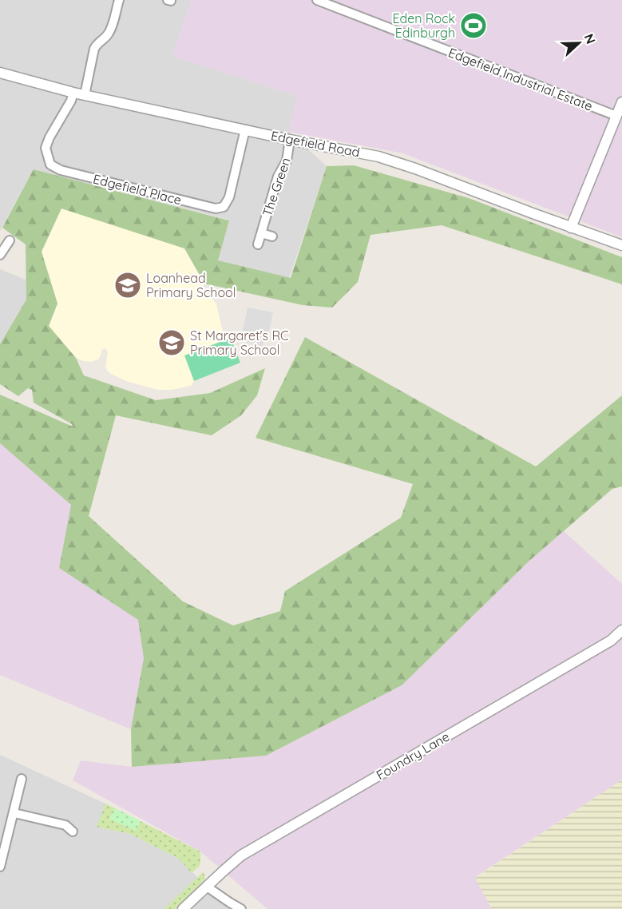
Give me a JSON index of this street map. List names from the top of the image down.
{
  "streets": {
    "street": [
      "Edgefield Industrial Estate",
      "Edgefield Road",
      "The Green",
      "Edgefield Place",
      "Foundry Lane"
    ]
  },
  "crossings": [
    ["Edgefield Road", "The Green"],
    ["Edgefield Road", "Edgefield Place"]
  ],
  "places": {
    "sports": ["Eden Rock Edinburgh"],
    "school or university": ["Loanhead Primary School", "St Margaret's RC Primary School"]
  },
  "north": "right"
}
